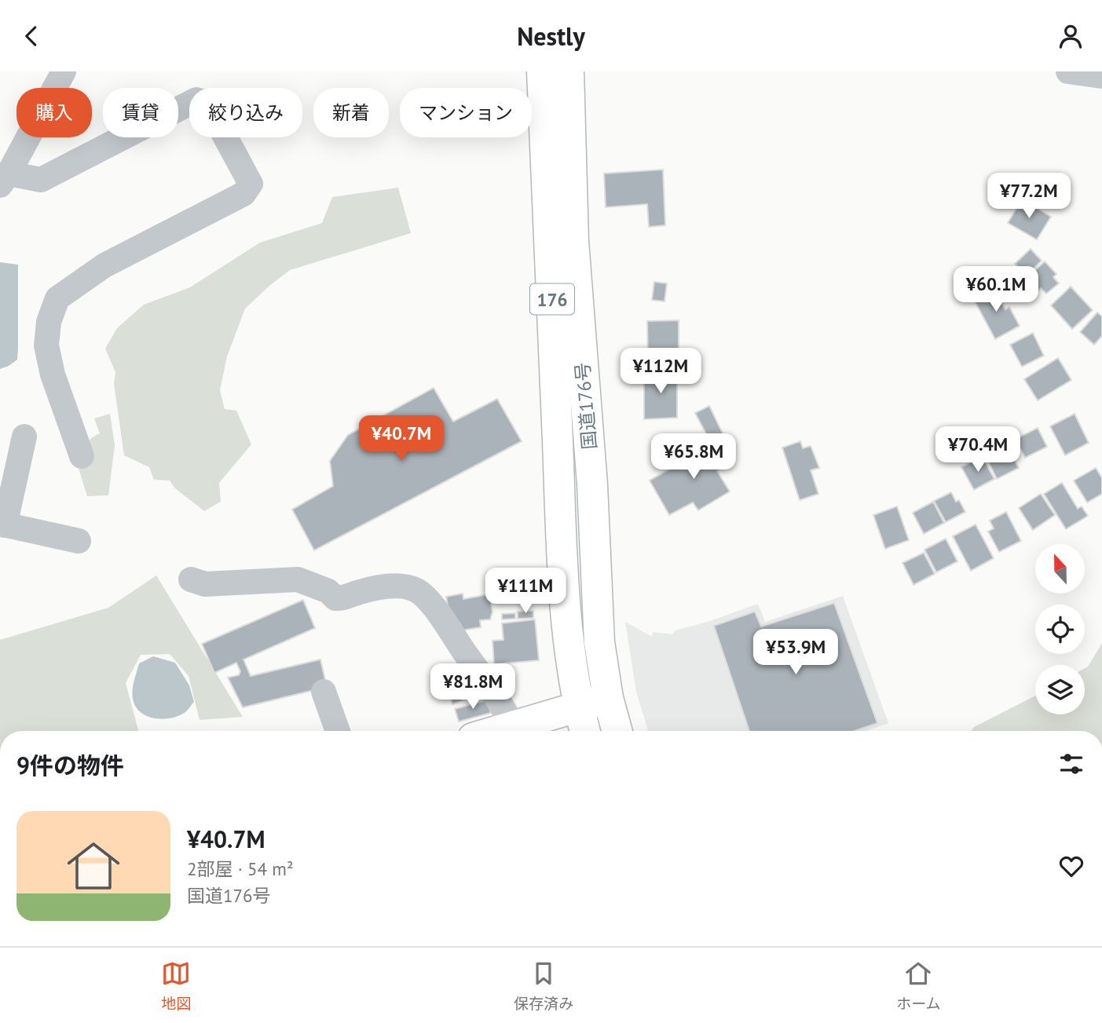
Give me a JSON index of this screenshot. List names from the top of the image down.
{
  "streets": {
    "main road": ["176", "国道176号"]
  },
  "north": "top",
  "page": {
    "header": "Nestly",
    "chip": [
      "購入",
      "賃貸",
      "絞り込み",
      "新着",
      "マンション"
    ],
    "price": [
      "¥77.2M",
      "¥60.1M",
      "¥112M",
      "¥40.7M",
      "¥70.4M",
      "¥65.8M",
      "¥111M",
      "¥53.9M",
      "¥81.8M"
    ],
    "heading": "9件の物件",
    "list": [
      {
        "name": "¥40.7M",
        "note": "2部屋 · 54 m² · 国道176号"
      }
    ],
    "tabs": ["地図", "保存済み", "ホーム"]
  }
}
